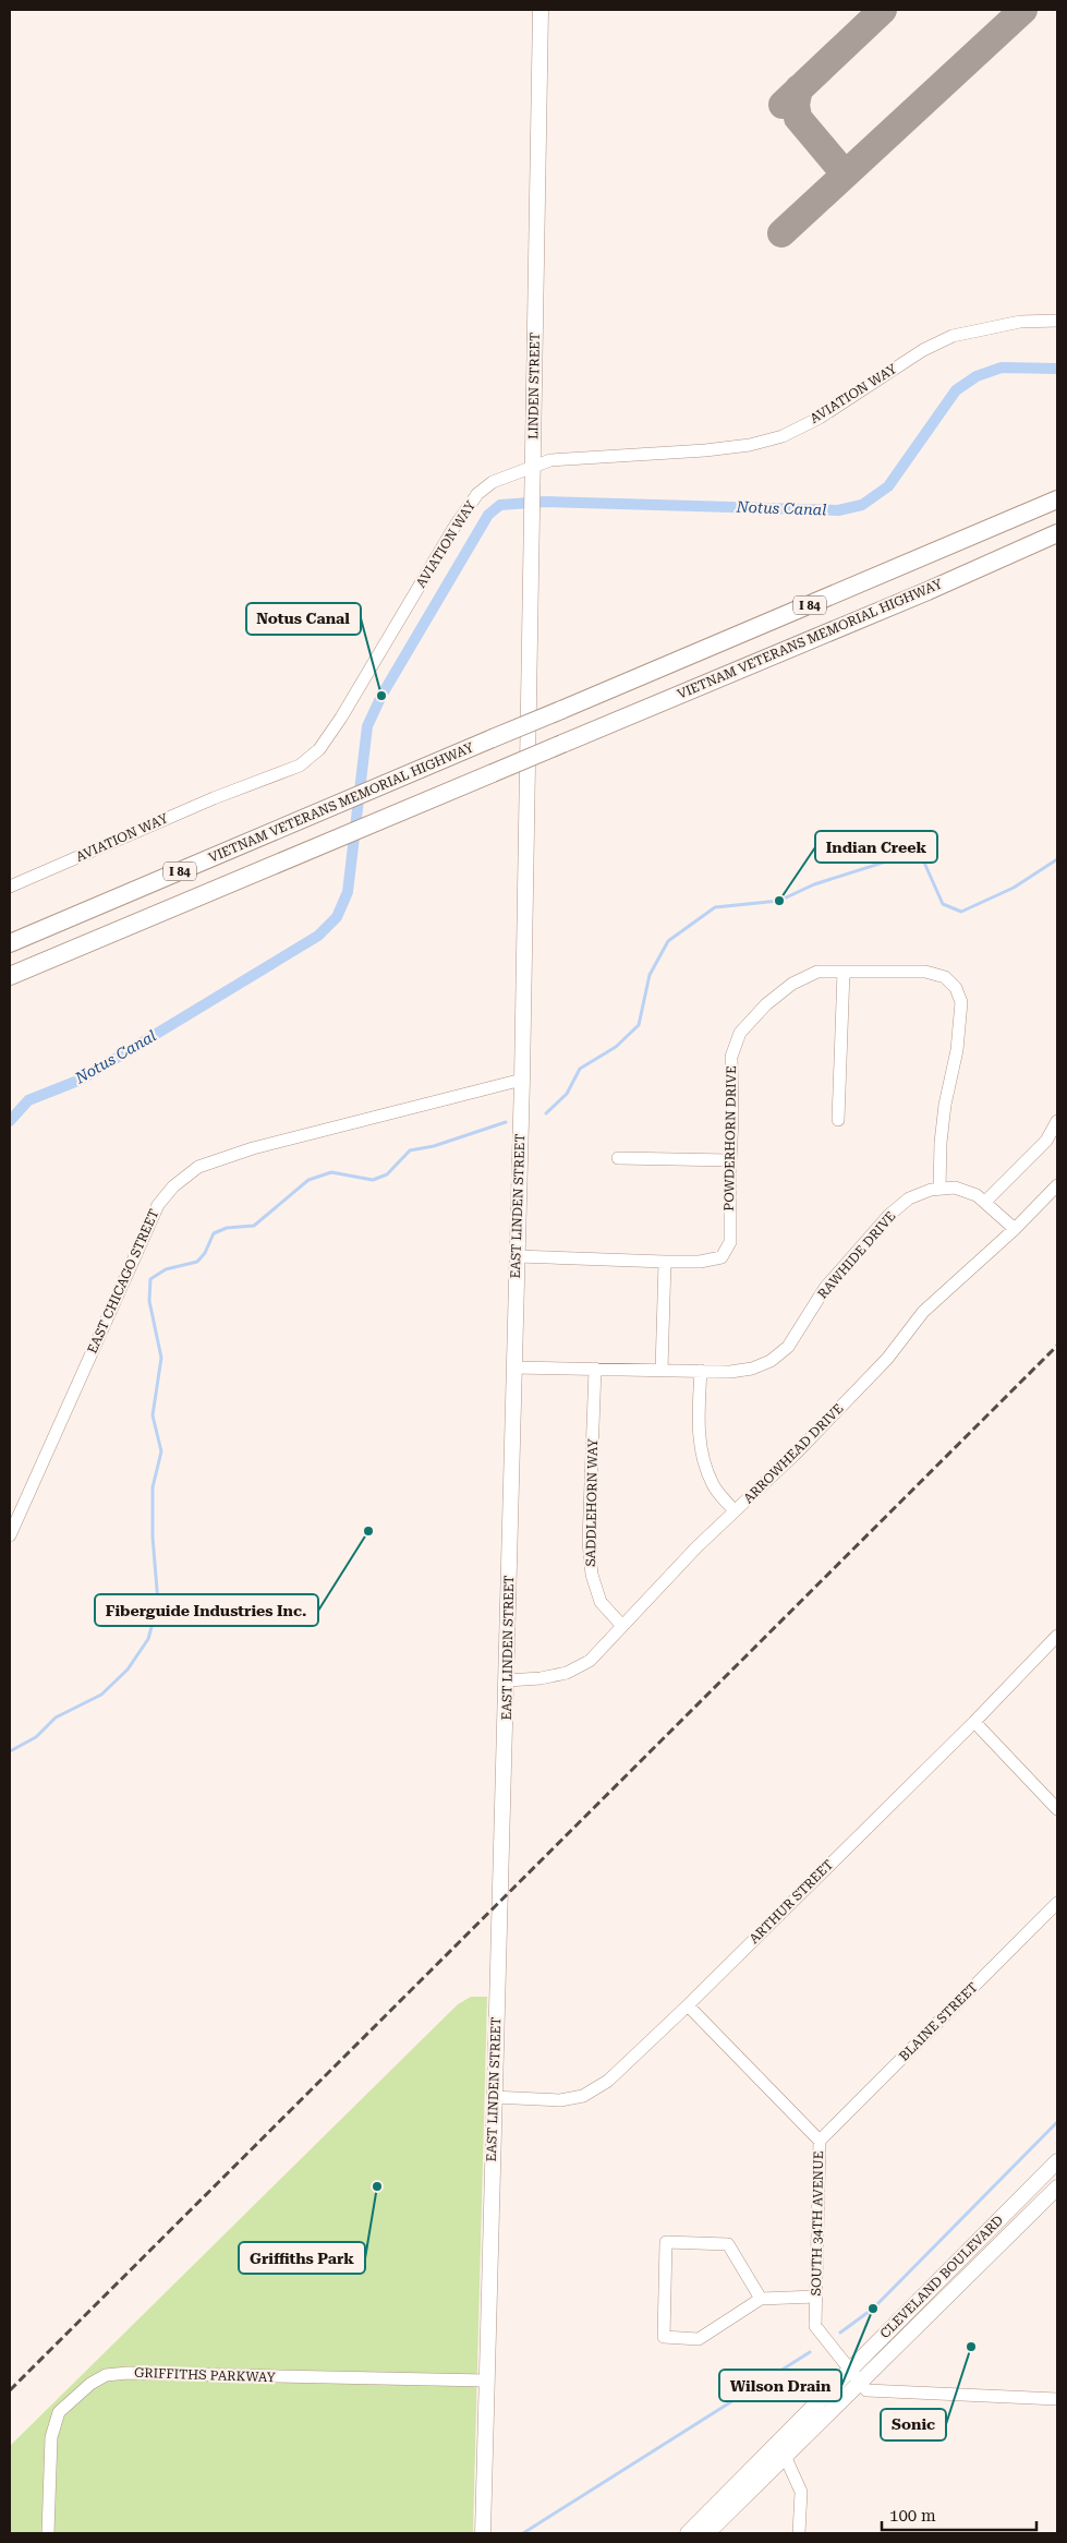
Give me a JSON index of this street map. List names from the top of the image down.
{
  "streets": {
    "highway": ["I 84", "VIETNAM VETERANS MEMORIAL HIGHWAY"],
    "main road": ["LINDEN STREET", "EAST LINDEN STREET", "CLEVELAND BOULEVARD"],
    "street": [
      "AVIATION WAY",
      "POWDERHORN DRIVE",
      "RAWHIDE DRIVE",
      "EAST CHICAGO STREET",
      "ARROWHEAD DRIVE",
      "SADDLEHORN WAY",
      "ARTHUR STREET",
      "BLAINE STREET",
      "SOUTH 34TH AVENUE",
      "GRIFFITHS PARKWAY"
    ]
  },
  "crossings": [
    ["LINDEN STREET", "AVIATION WAY"],
    ["LINDEN STREET", "EAST LINDEN STREET"],
    ["POWDERHORN DRIVE", "EAST LINDEN STREET"],
    ["POWDERHORN DRIVE", "RAWHIDE DRIVE"],
    ["EAST LINDEN STREET", "RAWHIDE DRIVE"],
    ["EAST LINDEN STREET", "EAST CHICAGO STREET"],
    ["EAST LINDEN STREET", "ARROWHEAD DRIVE"],
    ["EAST LINDEN STREET", "ARTHUR STREET"],
    ["EAST LINDEN STREET", "GRIFFITHS PARKWAY"],
    ["RAWHIDE DRIVE", "ARROWHEAD DRIVE"],
    ["RAWHIDE DRIVE", "SADDLEHORN WAY"],
    ["ARROWHEAD DRIVE", "SADDLEHORN WAY"],
    ["ARTHUR STREET", "SOUTH 34TH AVENUE"],
    ["BLAINE STREET", "SOUTH 34TH AVENUE"],
    ["SOUTH 34TH AVENUE", "CLEVELAND BOULEVARD"]
  ],
  "water": ["Notus Canal"],
  "places": [
    "Notus Canal",
    "Indian Creek",
    "Fiberguide Industries Inc.",
    "Griffiths Park",
    "Wilson Drain",
    "Sonic"
  ],
  "scale_bar": "100 m"
}
